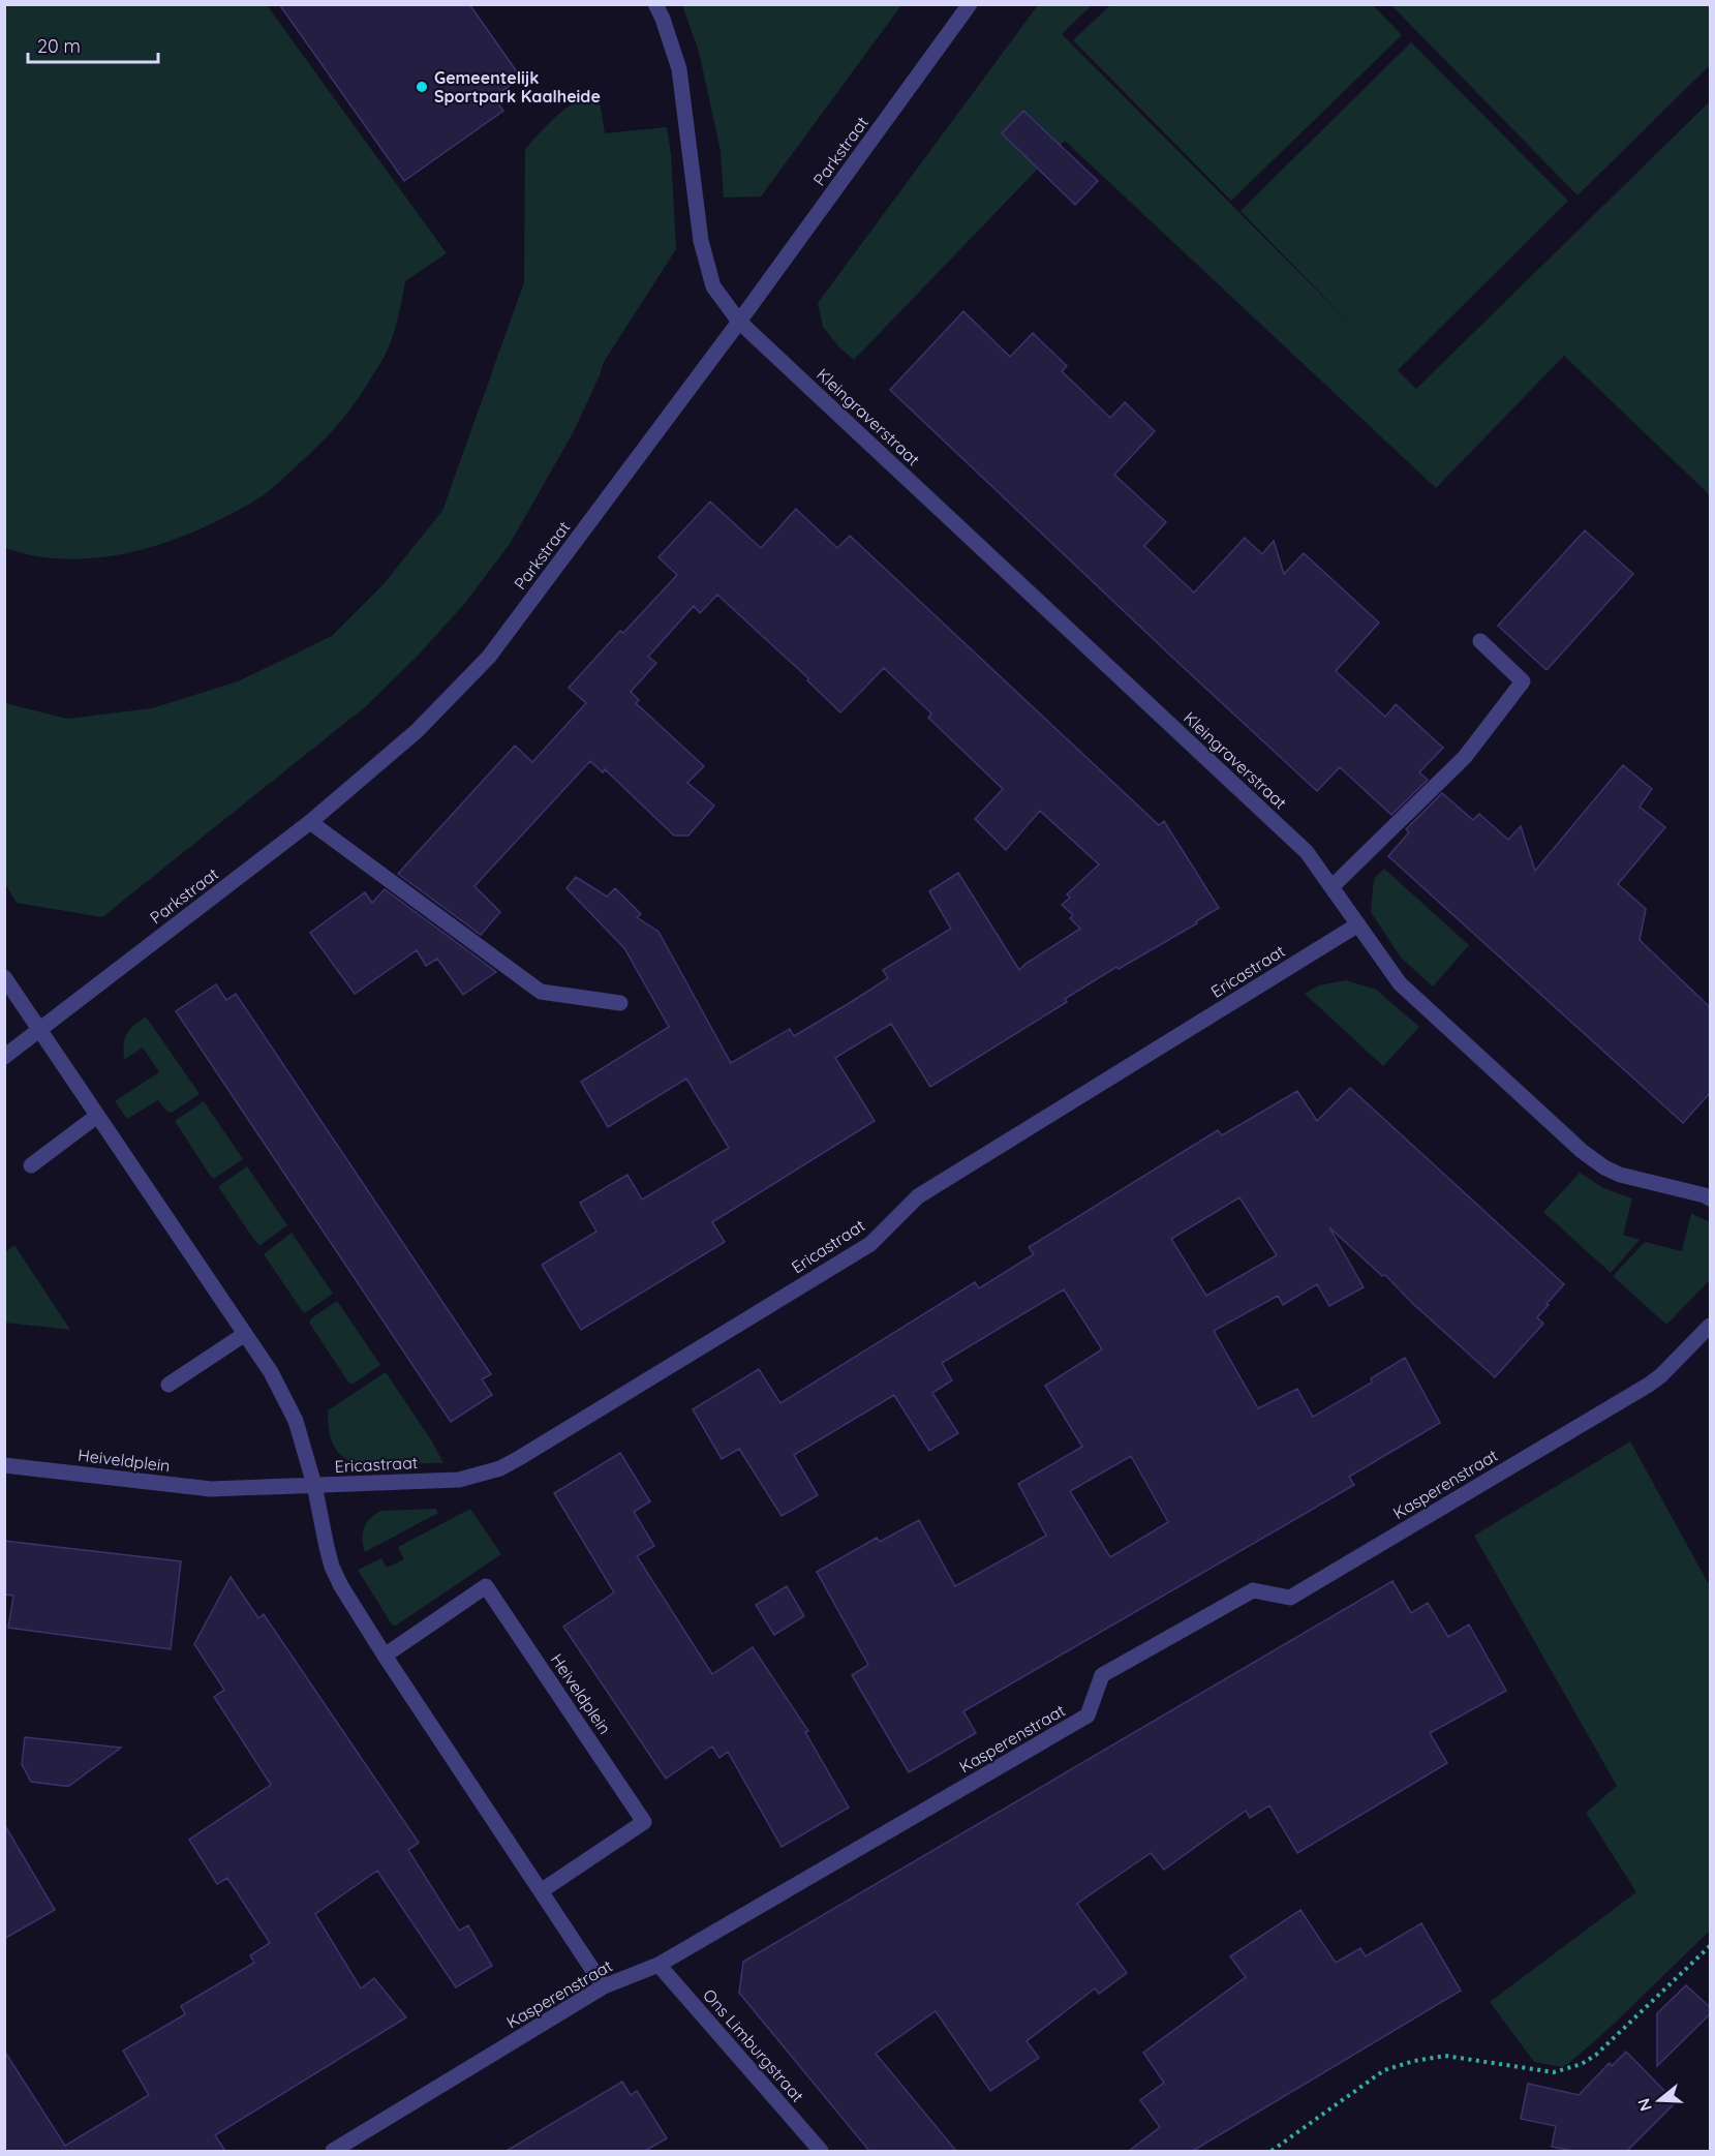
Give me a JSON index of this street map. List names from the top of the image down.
{
  "streets": {
    "street": [
      "Parkstraat",
      "Kleingraverstraat",
      "Ericastraat",
      "Heiveldplein",
      "Kasperenstraat",
      "Ons Limburgstraat"
    ]
  },
  "crossings": [
    ["Parkstraat", "Kleingraverstraat"],
    ["Kleingraverstraat", "Ericastraat"],
    ["Ericastraat", "Heiveldplein"],
    ["Kasperenstraat", "Ons Limburgstraat"]
  ],
  "places": ["Gemeentelijk Sportpark Kaalheide"],
  "scale_bar": "20 m",
  "north": "left"
}
